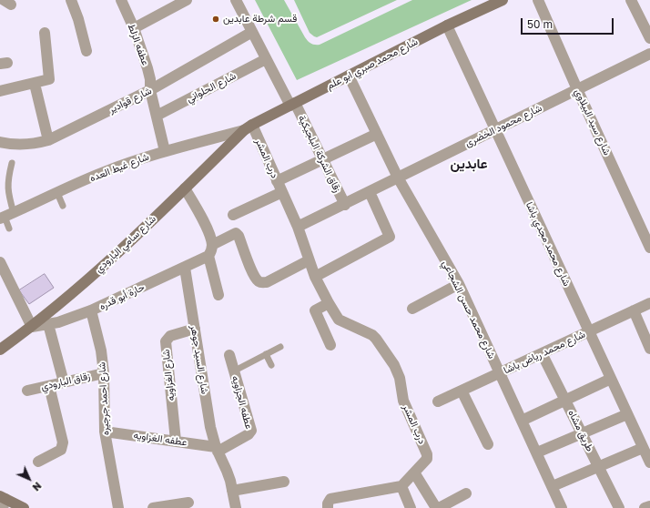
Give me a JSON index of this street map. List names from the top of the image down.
{
  "streets": {
    "main road": ["شارع محمد صبري ابو علم", "شارع سامي البارودي"],
    "street": [
      "عطفه الزلط",
      "شارع الحلواني",
      "شارع قوادير",
      "شارع سيد البيلاوي",
      "شارع محمود الخضرى",
      "زقاق الشركة البلجيكية",
      "درب المشر",
      "شارع غيط العده",
      "شارع محمد مجدي باشا",
      "حارة أبو قدره",
      "شارع محمد حسن الشجاعي",
      "شارع محمد رياض باشا",
      "شارع السيد جوهر",
      "شارع الغزاويه",
      "زقاق البارودي",
      "شارع احمد جرجيره",
      "عطفه الجزاويه",
      "طريق مشاه",
      "عطفه الغزاويه"
    ]
  },
  "crossings": [
    ["عطفه الزلط", "شارع الحلواني"],
    ["عطفه الزلط", "شارع قوادير"],
    ["عطفه الزلط", "شارع غيط العده"],
    ["شارع محمد صبري ابو علم", "زقاق الشركة البلجيكية"],
    ["شارع محمد صبري ابو علم", "درب المشر"],
    ["شارع محمد صبري ابو علم", "شارع غيط العده"],
    ["شارع محمد صبري ابو علم", "شارع سامي البارودي"],
    ["شارع محمد صبري ابو علم", "شارع محمد مجدي باشا"],
    ["شارع محمد صبري ابو علم", "شارع محمد حسن الشجاعي"],
    ["شارع الحلواني", "زقاق الشركة البلجيكية"],
    ["شارع قوادير", "زقاق الشركة البلجيكية"],
    ["شارع سيد البيلاوي", "شارع محمود الخضرى"],
    ["شارع محمود الخضرى", "زقاق الشركة البلجيكية"],
    ["شارع محمود الخضرى", "درب المشر"],
    ["شارع محمود الخضرى", "شارع محمد مجدي باشا"],
    ["شارع محمود الخضرى", "شارع محمد حسن الشجاعي"],
    ["درب المشر", "شارع غيط العده"],
    ["درب المشر", "شارع سامي البارودي"],
    ["شارع غيط العده", "شارع سامي البارودي"],
    ["شارع سامي البارودي", "حارة أبو قدره"],
    ["شارع محمد مجدي باشا", "شارع محمد رياض باشا"],
    ["حارة أبو قدره", "شارع السيد جوهر"],
    ["حارة أبو قدره", "شارع احمد جرجيره"],
    ["شارع محمد حسن الشجاعي", "شارع محمد رياض باشا"],
    ["شارع محمد رياض باشا", "طريق مشاه"],
    ["شارع السيد جوهر", "شارع الغزاويه"],
    ["شارع السيد جوهر", "عطفه الجزاويه"],
    ["شارع السيد جوهر", "عطفه الغزاويه"],
    ["شارع الغزاويه", "عطفه الغزاويه"],
    ["زقاق البارودي", "شارع احمد جرجيره"],
    ["شارع احمد جرجيره", "عطفه الغزاويه"],
    ["عطفه الجزاويه", "عطفه الغزاويه"]
  ],
  "districts": ["عابدين"],
  "places": ["قسم شرطة عابدين"],
  "scale_bar": "50 m",
  "north": "bottom right"
}
